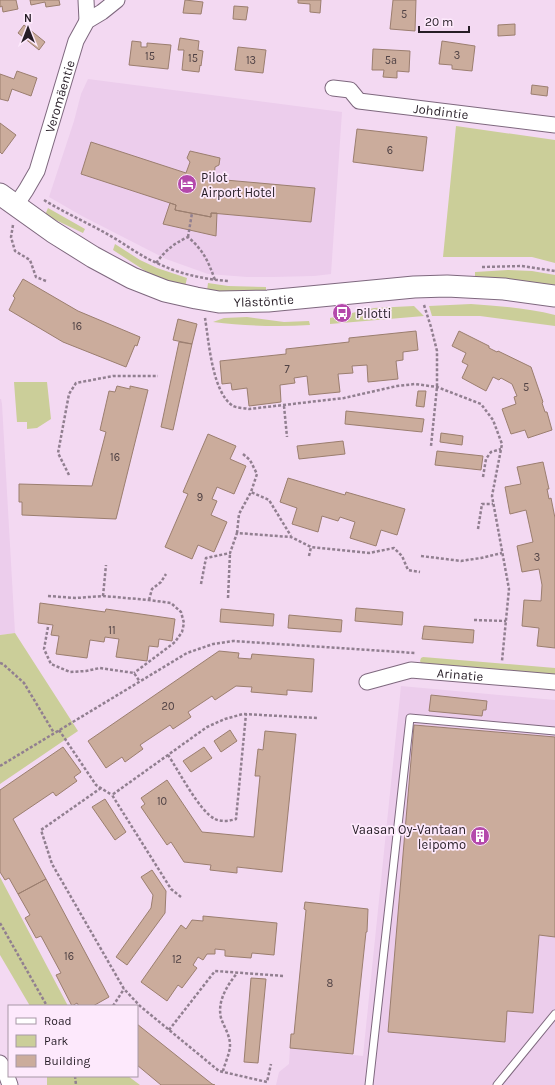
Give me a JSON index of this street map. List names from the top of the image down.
{
  "streets": {
    "street": [
      "Veromäentie",
      "Johdintie",
      "Ylästöntie",
      "Arinatie"
    ]
  },
  "crossings": [
    ["Veromäentie", "Ylästöntie"]
  ],
  "places": {
    "hotel": ["Pilot Airport Hotel"],
    "bus stop": ["Pilotti"],
    "building": ["Vaasan Oy-Vantaan leipomo"]
  },
  "house_numbers": [
    "5",
    "3",
    "15",
    "15",
    "13",
    "5a",
    "6",
    "16",
    "7",
    "5",
    "16",
    "9",
    "3",
    "11",
    "20",
    "10",
    "16",
    "12",
    "8"
  ],
  "legend": ["Road", "Park", "Building"],
  "scale_bar": "20 m",
  "north": "top"
}
